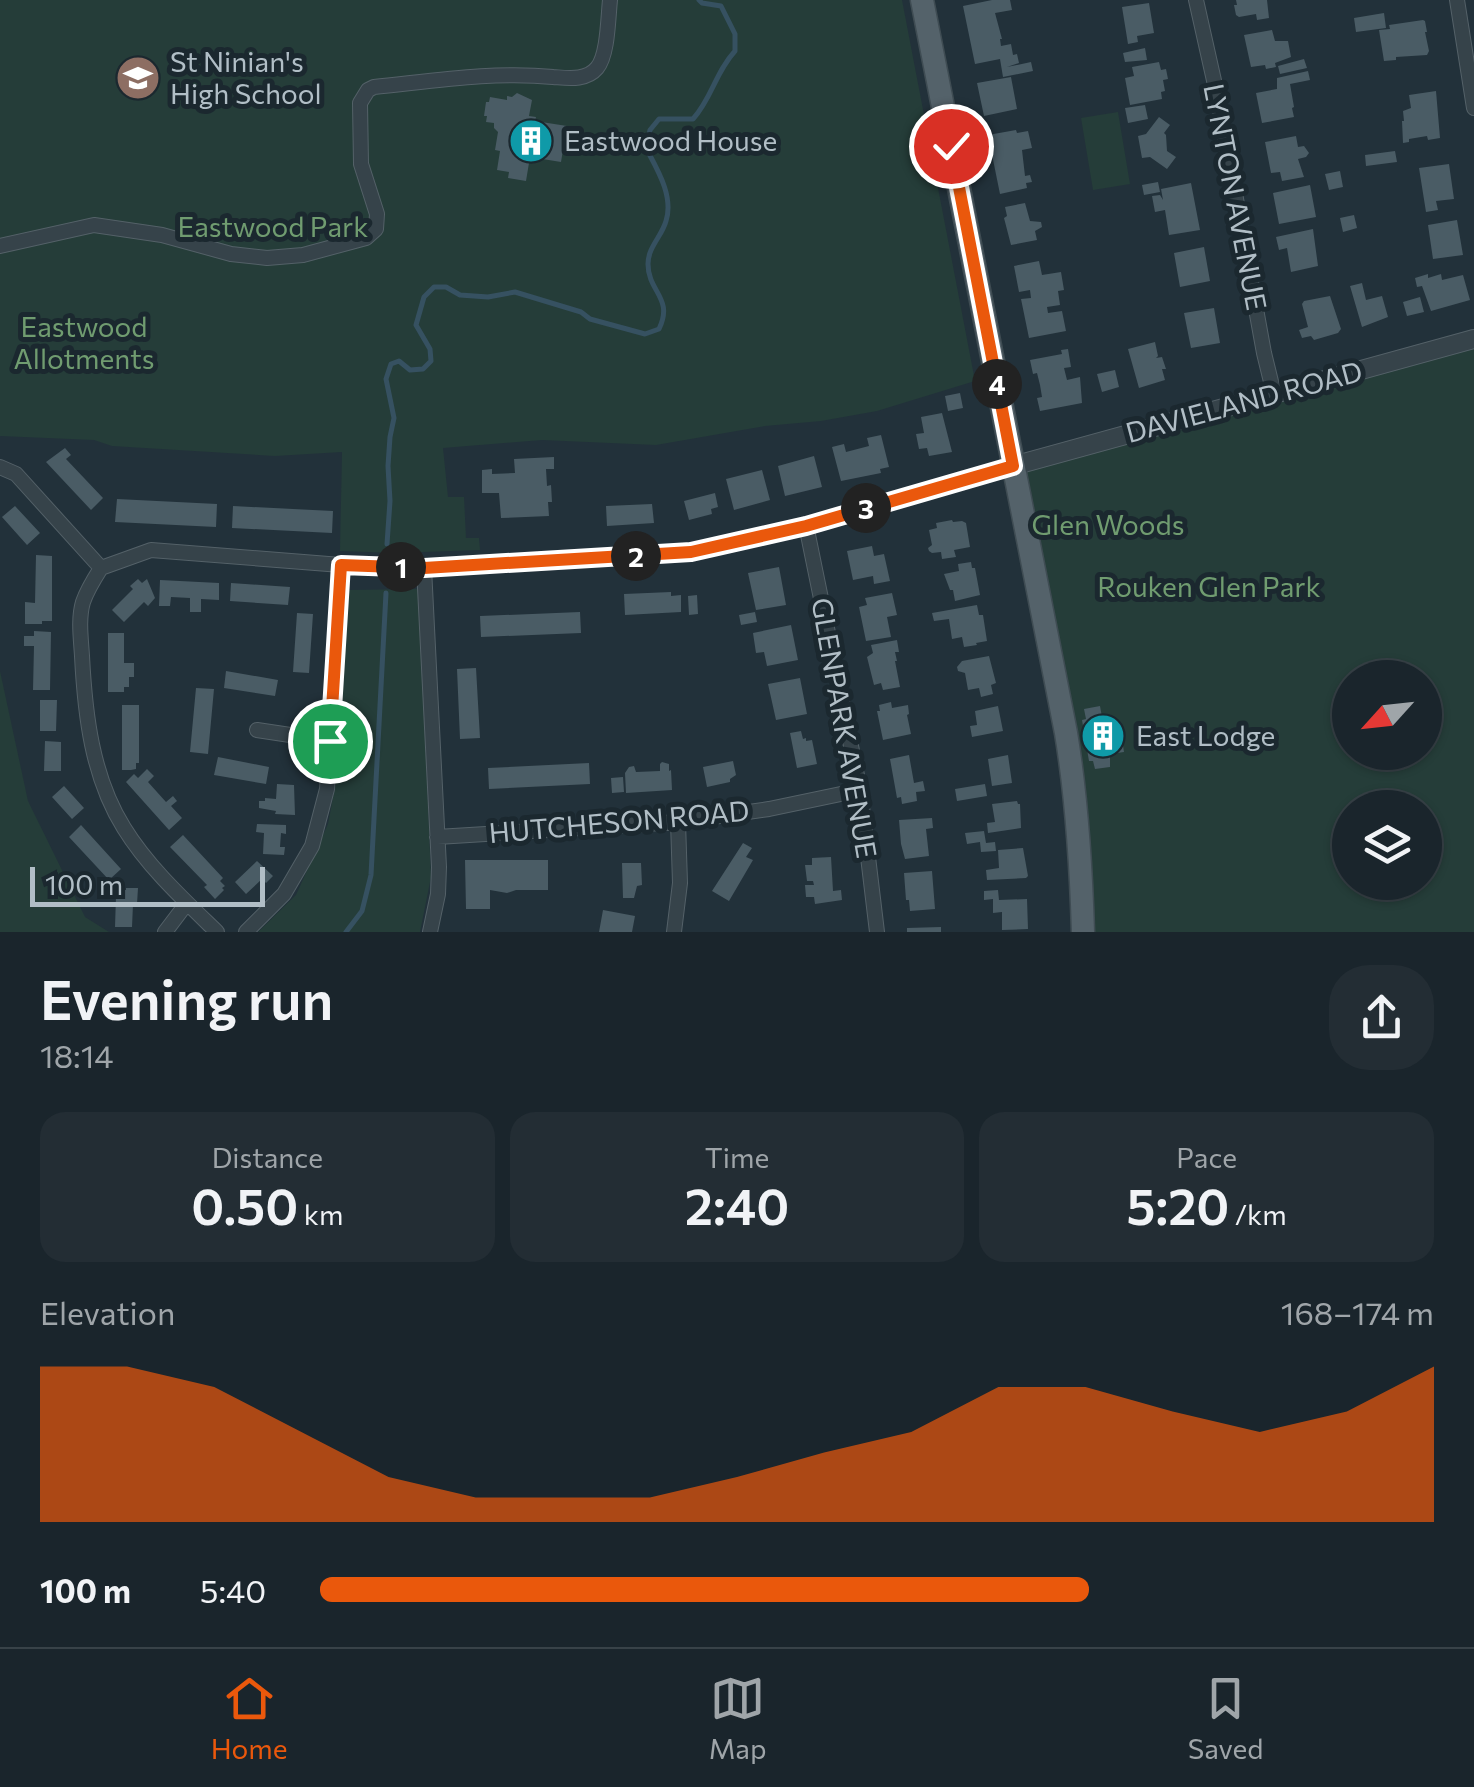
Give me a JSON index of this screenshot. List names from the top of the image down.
{
  "streets": {
    "street": [
      "LYNTON AVENUE",
      "DAVIELAND ROAD",
      "GLENPARK AVENUE",
      "HUTCHESON ROAD"
    ]
  },
  "crossings": [
    ["LYNTON AVENUE", "DAVIELAND ROAD"],
    ["GLENPARK AVENUE", "HUTCHESON ROAD"]
  ],
  "parks": [
    "Eastwood Park",
    "Eastwood Allotments",
    "Glen Woods",
    "Rouken Glen Park"
  ],
  "places": {
    "school or university": ["St Ninian's High School"],
    "building": ["Eastwood House", "East Lodge"]
  },
  "scale_bar": "100 m",
  "north": "bottom left",
  "page": {
    "pins": [
      "4",
      "3",
      "2",
      "1"
    ],
    "scale": "100 m",
    "heading": ["Evening run", "18:14"],
    "stats": [
      ["Distance", "0.50 km"],
      ["Time", "2:40"],
      ["Pace", "5:20 /km"]
    ],
    "chart": ["Elevation", "168–174 m"],
    "list": [
      {
        "name": "100 m",
        "note": "5:40"
      }
    ],
    "tabs": ["Home", "Map", "Saved"]
  }
}
